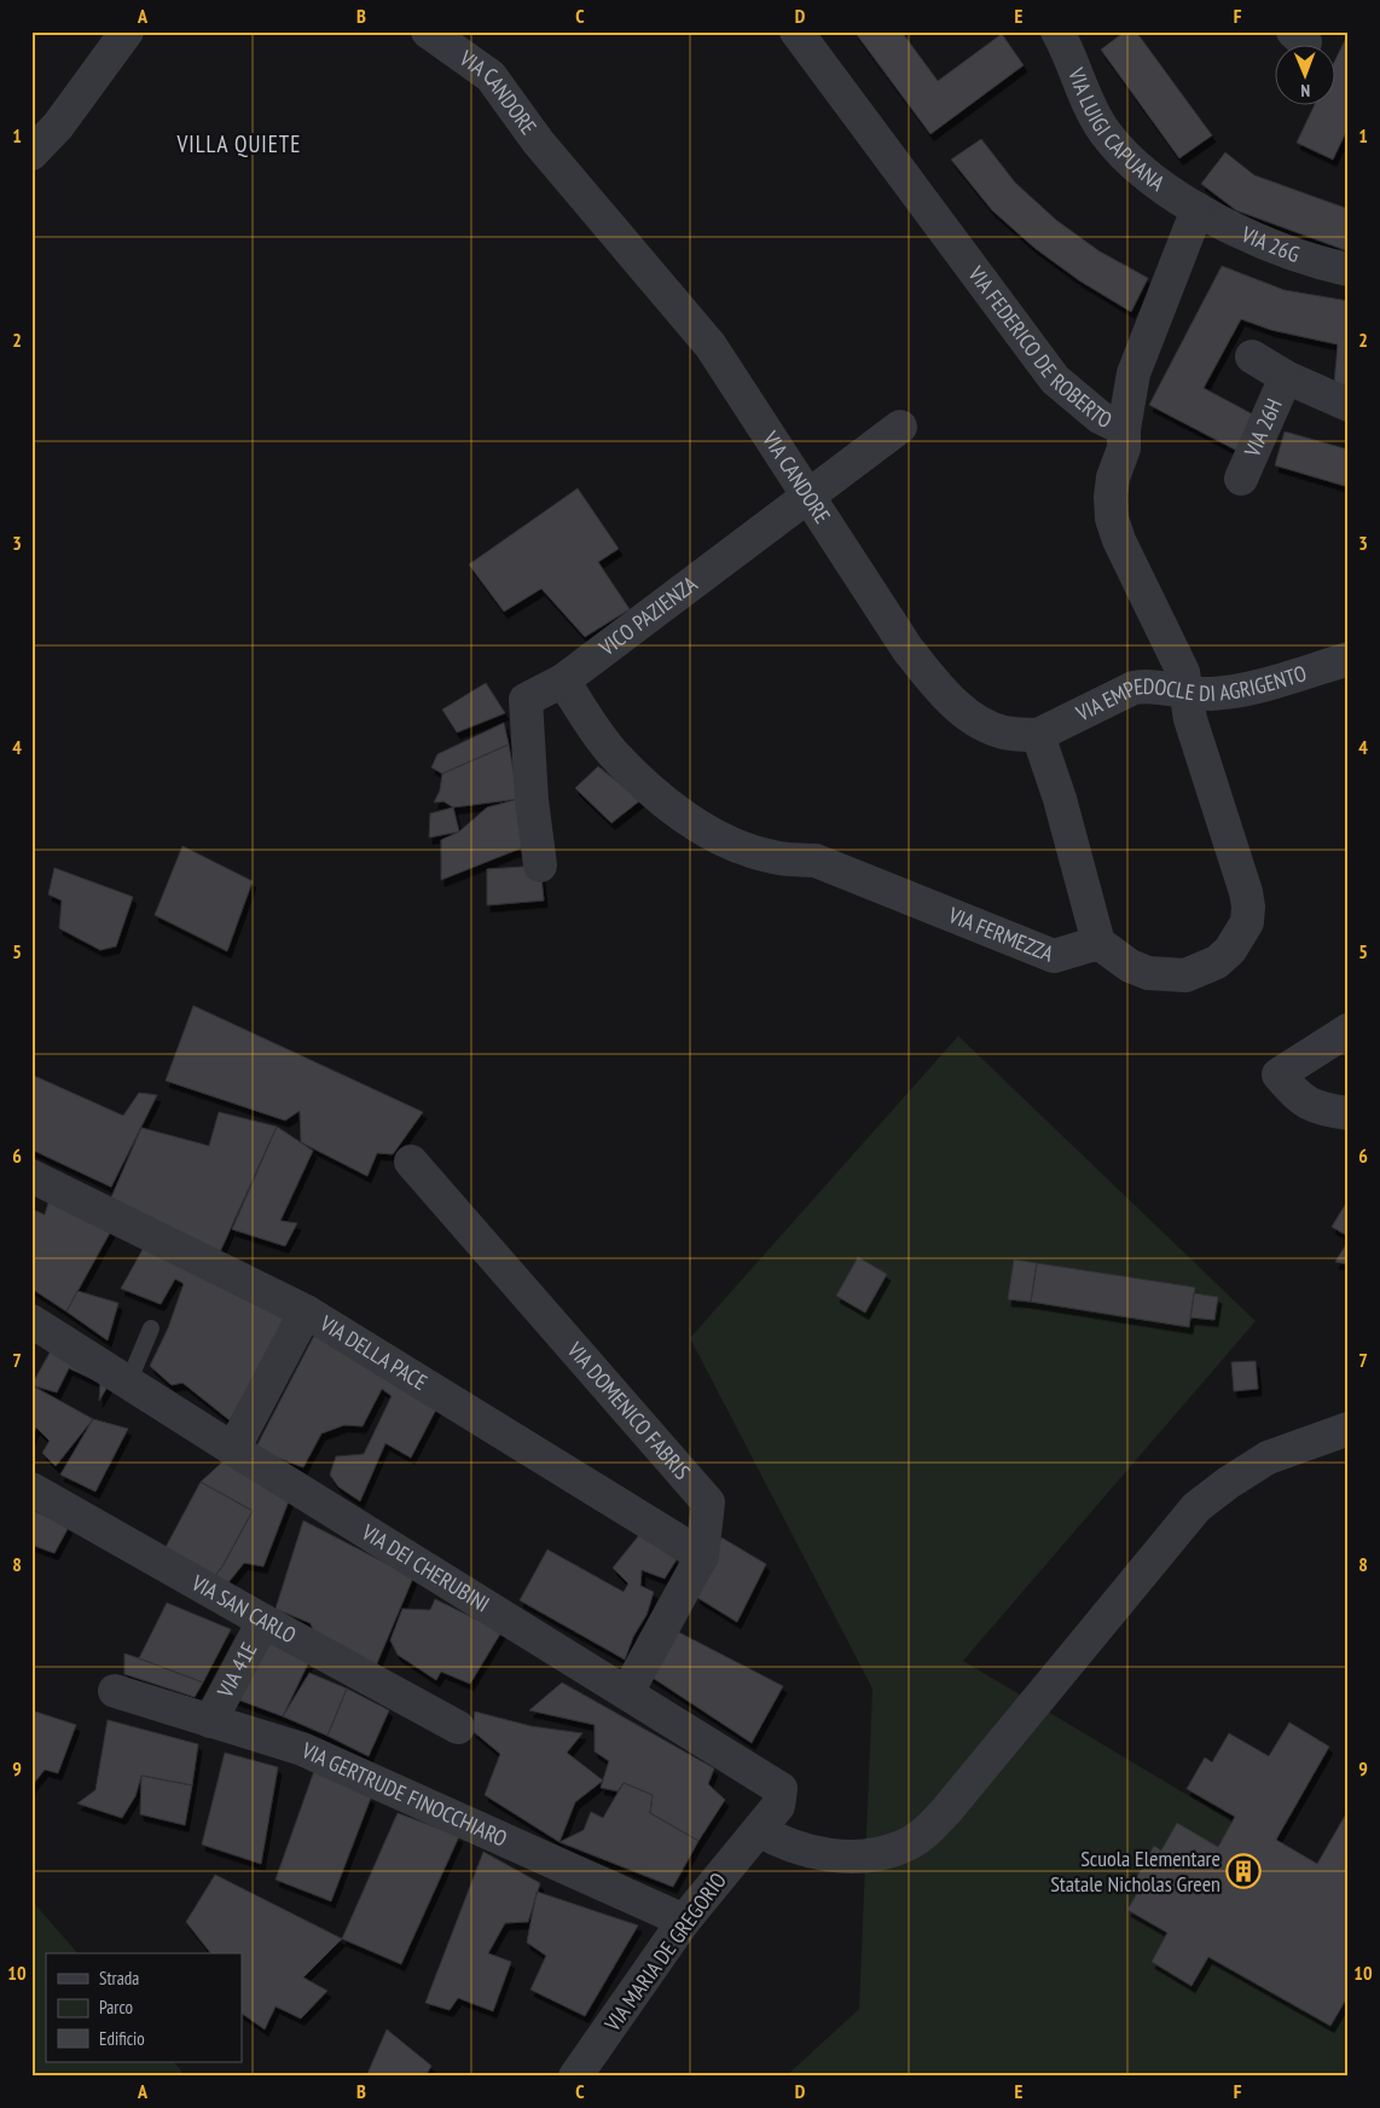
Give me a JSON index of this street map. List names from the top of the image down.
{
  "streets": {
    "street": [
      "VIA CANDORE",
      "VIA LUIGI CAPUANA",
      "VIA 26G",
      "VIA FEDERICO DE ROBERTO",
      "VIA 26H",
      "VICO PAZIENZA",
      "VIA EMPEDOCLE DI AGRIGENTO",
      "VIA FERMEZZA",
      "VIA DELLA PACE",
      "VIA DOMENICO FABRIS",
      "VIA DEI CHERUBINI",
      "VIA SAN CARLO",
      "VIA 41E",
      "VIA GERTRUDE FINOCCHIARO",
      "VIA MARIA DE GREGORIO"
    ]
  },
  "crossings": [
    ["VIA CANDORE", "VICO PAZIENZA"],
    ["VIA CANDORE", "VIA EMPEDOCLE DI AGRIGENTO"],
    ["VIA LUIGI CAPUANA", "VIA 26G"],
    ["VIA FEDERICO DE ROBERTO", "VIA EMPEDOCLE DI AGRIGENTO"],
    ["VICO PAZIENZA", "VIA FERMEZZA"],
    ["VIA DELLA PACE", "VIA DOMENICO FABRIS"],
    ["VIA DOMENICO FABRIS", "VIA DEI CHERUBINI"],
    ["VIA DEI CHERUBINI", "VIA MARIA DE GREGORIO"],
    ["VIA SAN CARLO", "VIA 41E"],
    ["VIA 41E", "VIA GERTRUDE FINOCCHIARO"],
    ["VIA GERTRUDE FINOCCHIARO", "VIA MARIA DE GREGORIO"]
  ],
  "districts": ["VILLA QUIETE"],
  "places": {
    "building": ["Scuola Elementare Statale Nicholas Green"]
  },
  "legend": ["Strada", "Parco", "Edificio"],
  "north": "bottom",
  "grid": {
    "columns": [
      "A",
      "B",
      "C",
      "D",
      "E",
      "F"
    ],
    "rows": [
      "1",
      "2",
      "3",
      "4",
      "5",
      "6",
      "7",
      "8",
      "9",
      "10"
    ]
  }
}
